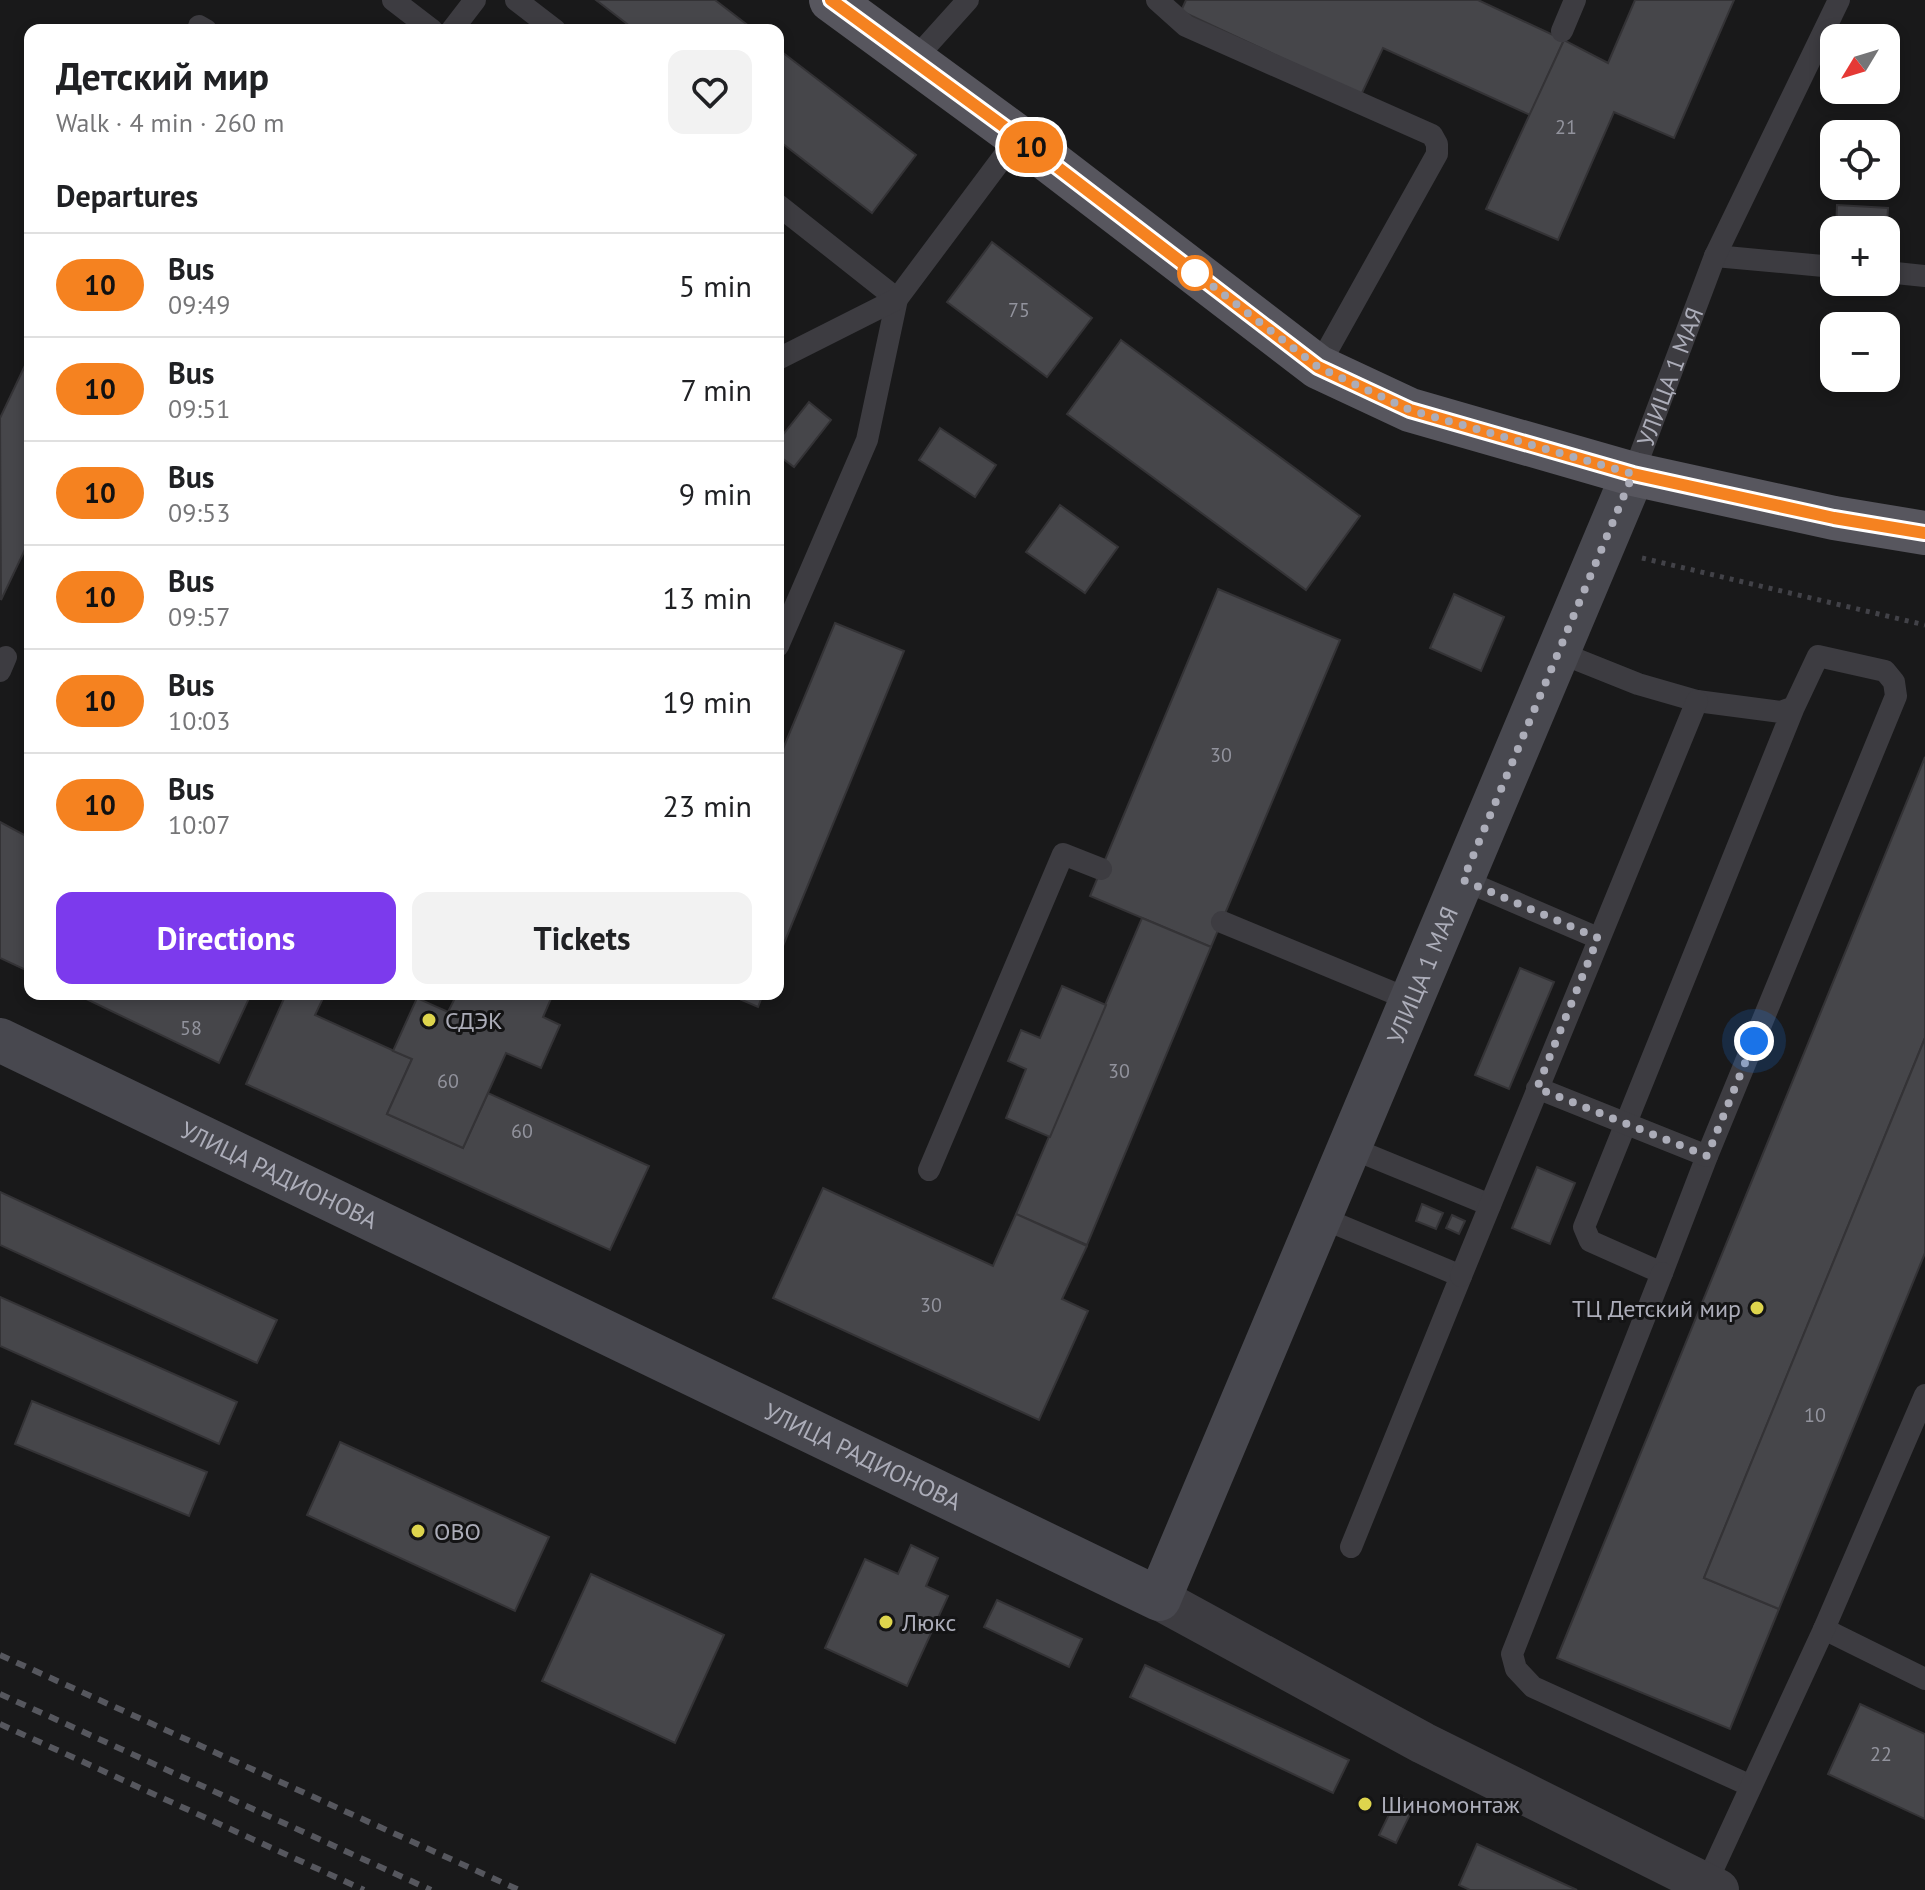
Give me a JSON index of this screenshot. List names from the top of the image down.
{
  "streets": {
    "street": ["УЛИЦА 1 МАЯ", "УЛИЦА РАДИОНОВА"]
  },
  "crossings": [
    ["УЛИЦА 1 МАЯ", "УЛИЦА РАДИОНОВА"]
  ],
  "places": [
    "СДЭК",
    "ТЦ Детский мир",
    "OBO",
    "Люкс",
    "Шиномонтаж"
  ],
  "lines": ["bus line 10"],
  "house_numbers": [
    "21",
    "75",
    "30",
    "58",
    "30",
    "60",
    "60",
    "30",
    "10",
    "22"
  ],
  "north": "bottom left",
  "page": {
    "on_map": "10",
    "map_buttons": ["+", "−"],
    "heading": [
      ["Детский мир", "Walk · 4 min · 260 m"],
      "Departures"
    ],
    "list": [
      {
        "mark": "10",
        "name": "Bus",
        "note": "09:49",
        "value": "5 min"
      },
      {
        "mark": "10",
        "name": "Bus",
        "note": "09:51",
        "value": "7 min"
      },
      {
        "mark": "10",
        "name": "Bus",
        "note": "09:53",
        "value": "9 min"
      },
      {
        "mark": "10",
        "name": "Bus",
        "note": "09:57",
        "value": "13 min"
      },
      {
        "mark": "10",
        "name": "Bus",
        "note": "10:03",
        "value": "19 min"
      },
      {
        "mark": "10",
        "name": "Bus",
        "note": "10:07",
        "value": "23 min"
      }
    ],
    "buttons": ["Directions", "Tickets"]
  }
}
